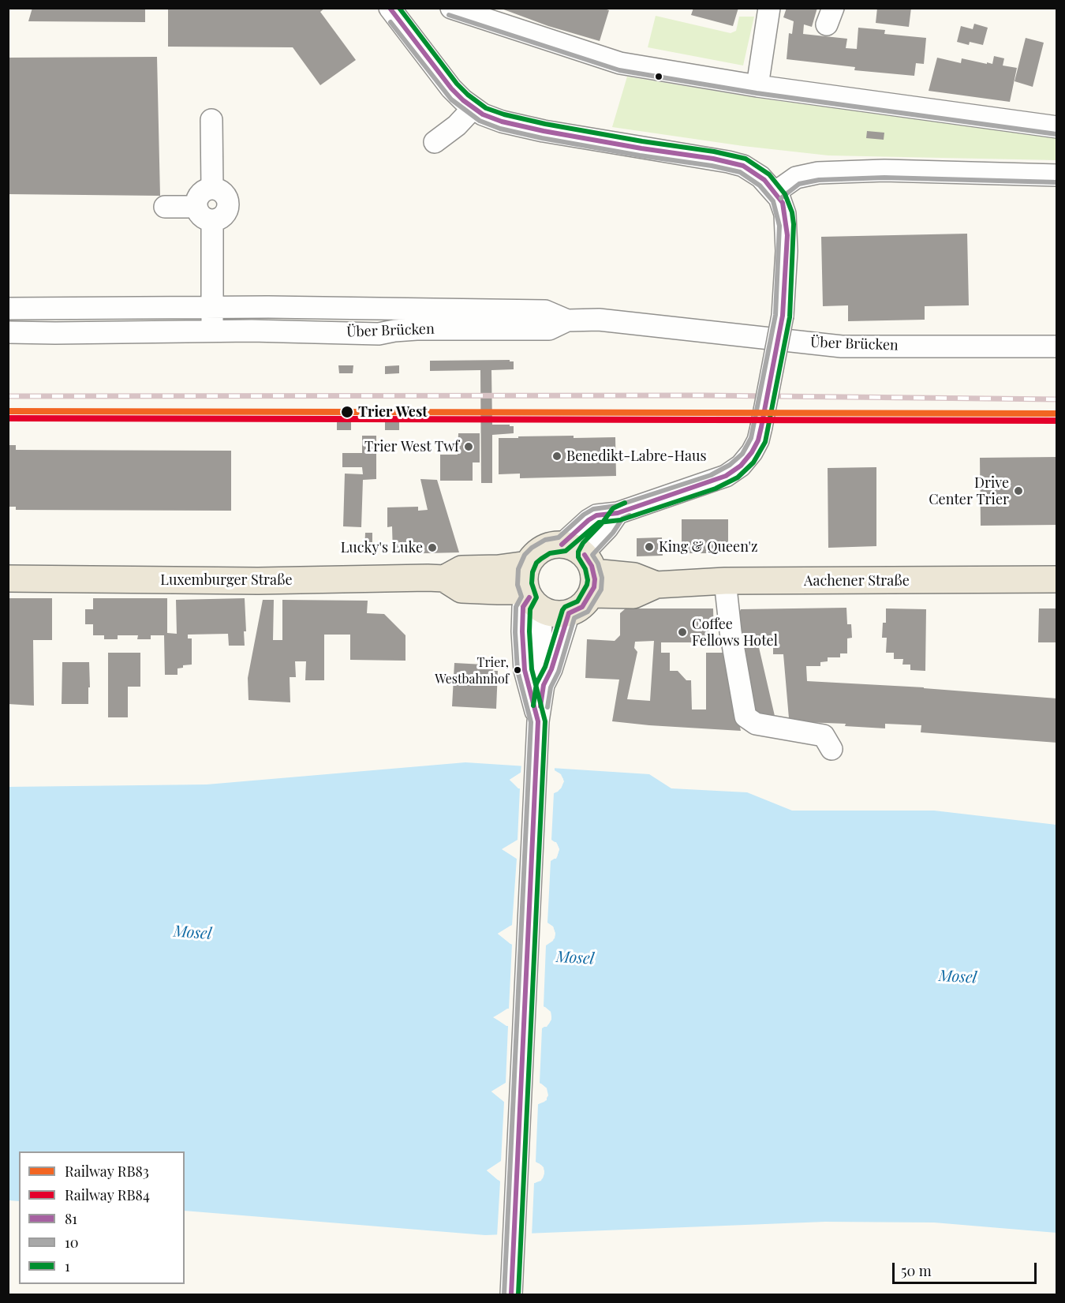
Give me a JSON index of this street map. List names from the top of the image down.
{
  "streets": {
    "main road": ["Luxemburger Straße", "Aachener Straße"],
    "street": ["Über Brücken"]
  },
  "crossings": [
    ["Luxemburger Straße", "Aachener Straße"]
  ],
  "water": ["Mosel"],
  "places": [
    "Trier West",
    "Trier West Twf",
    "Benedikt-Labre-Haus",
    "Drive Center Trier",
    "King & Queen'z",
    "Lucky's Luke",
    "Coffee Fellows Hotel",
    "Trier, Westbahnhof"
  ],
  "lines": [
    "transit line 81",
    "transit line 1",
    "transit line 10",
    "rail line RB83",
    "rail line RB84"
  ],
  "legend": [
    "Railway RB83",
    "Railway RB84",
    "81",
    "10",
    "1"
  ],
  "scale_bar": "50 m"
}
